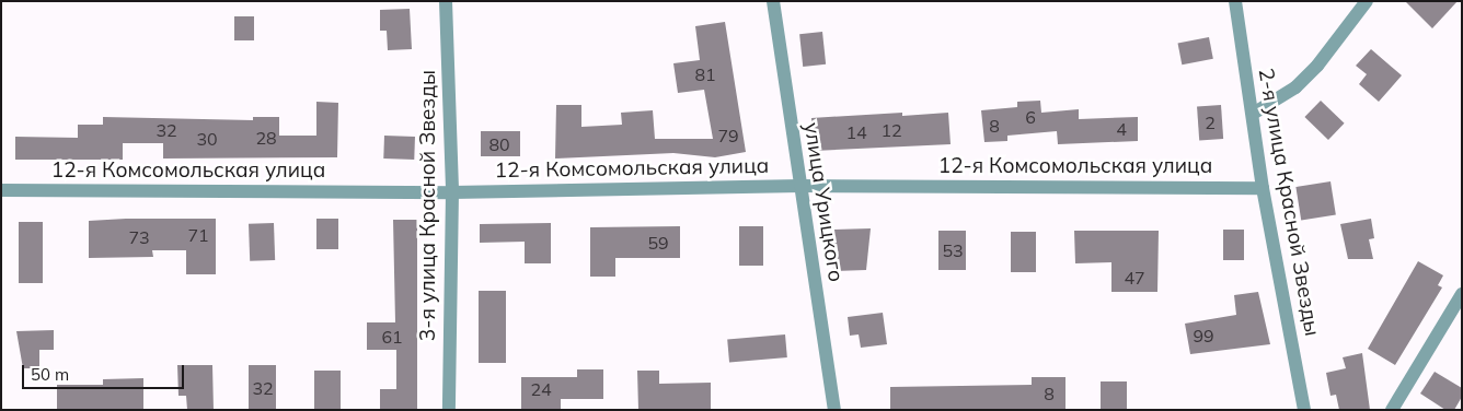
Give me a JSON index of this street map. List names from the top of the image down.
{
  "streets": {
    "street": [
      "12-я Комсомольская улица",
      "улица Урицкого",
      "2-я улица Красной Звезды",
      "3-я улица Красной Звезды"
    ]
  },
  "crossings": [
    ["12-я Комсомольская улица", "улица Урицкого"],
    ["12-я Комсомольская улица", "2-я улица Красной Звезды"],
    ["12-я Комсомольская улица", "3-я улица Красной Звезды"]
  ],
  "house_numbers": [
    "81",
    "6",
    "2",
    "8",
    "4",
    "32",
    "12",
    "14",
    "79",
    "28",
    "30",
    "80",
    "71",
    "73",
    "59",
    "53",
    "47",
    "99",
    "61",
    "32",
    "24",
    "8"
  ],
  "scale_bar": "50 m"
}
